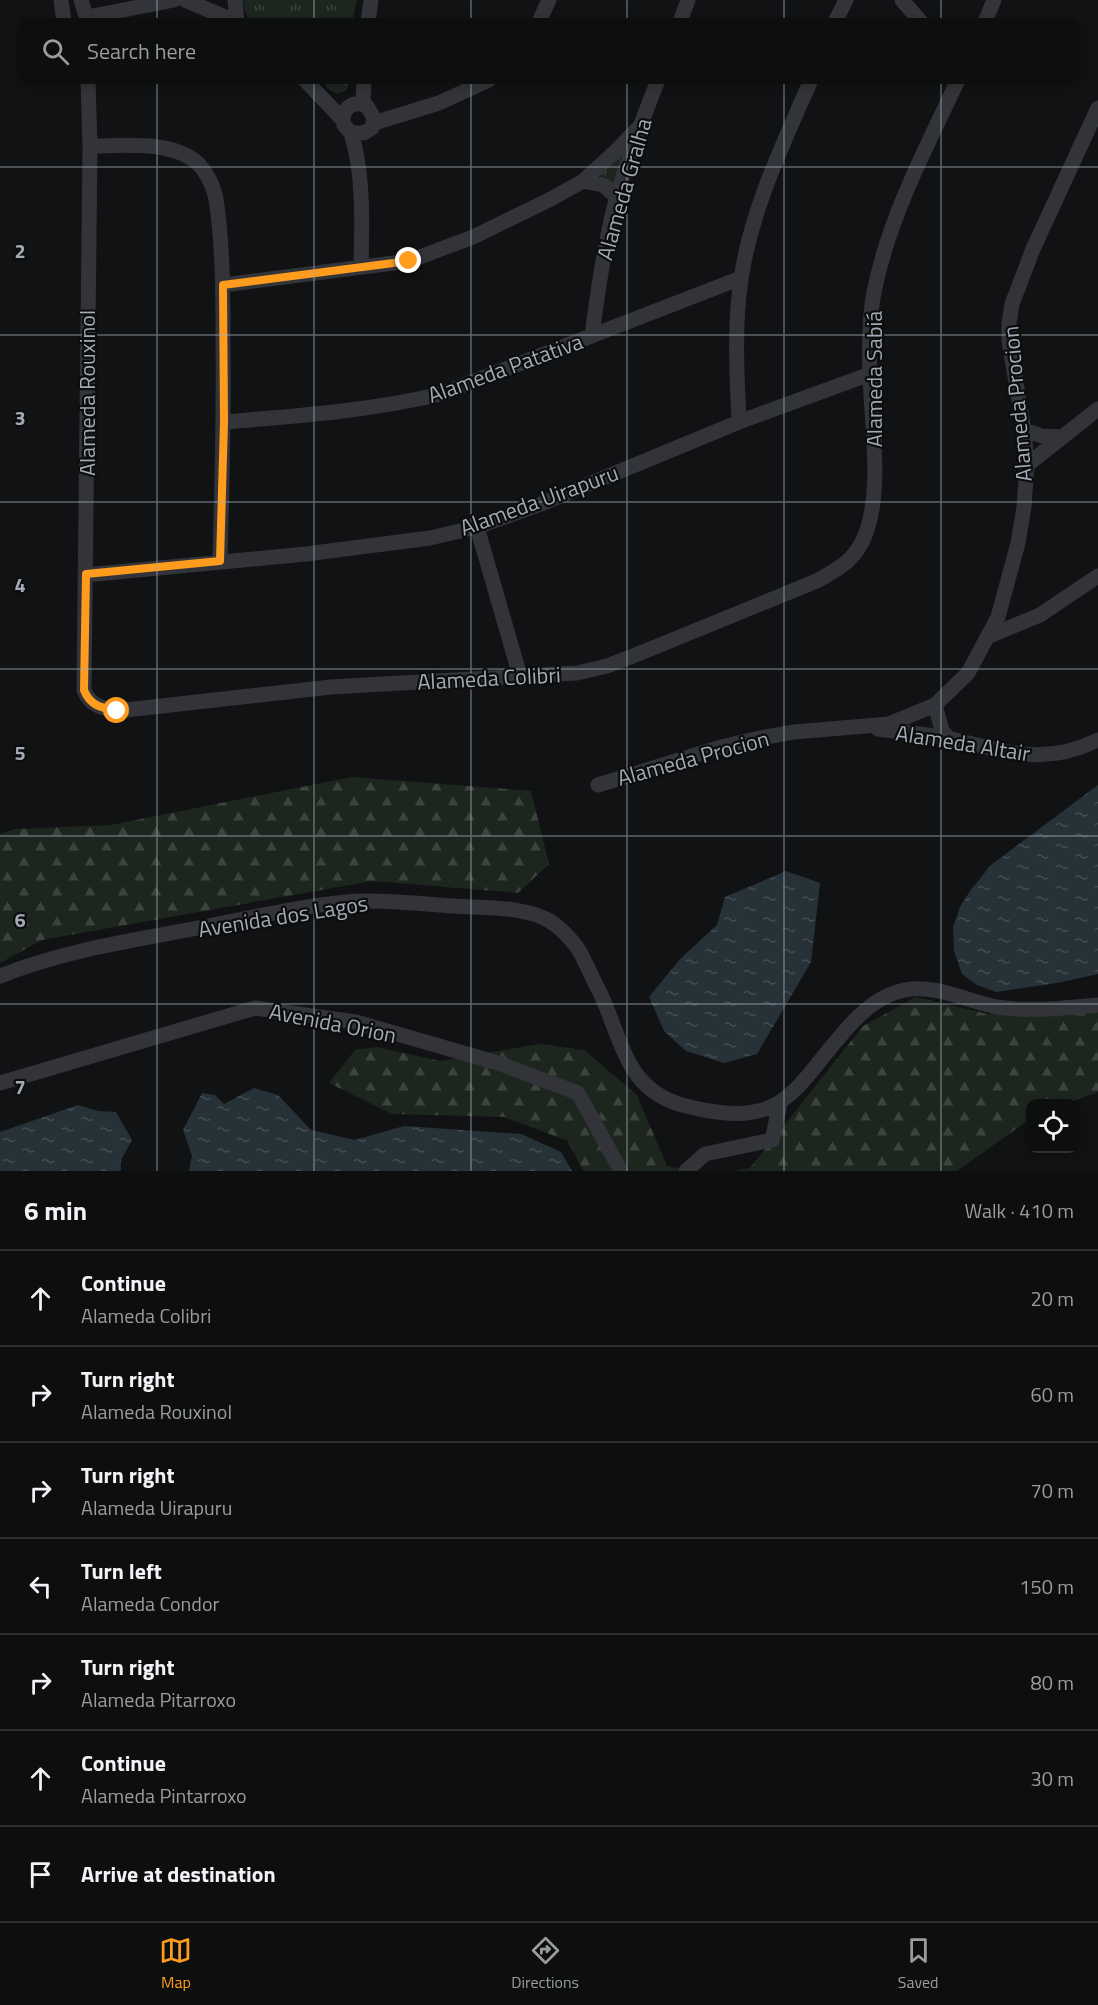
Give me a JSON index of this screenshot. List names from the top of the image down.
{
  "streets": {
    "street": [
      "Alameda Gralha",
      "Alameda Patativa",
      "Alameda Sabiá",
      "Alameda Rouxinol",
      "Alameda Procion",
      "Alameda Uirapuru",
      "Alameda Colibri",
      "Alameda Altair",
      "Avenida dos Lagos",
      "Avenida Orion"
    ]
  },
  "crossings": [
    ["Alameda Gralha", "Alameda Patativa"],
    ["Alameda Sabiá", "Alameda Uirapuru"],
    ["Alameda Sabiá", "Alameda Colibri"],
    ["Alameda Rouxinol", "Alameda Uirapuru"],
    ["Alameda Rouxinol", "Alameda Colibri"],
    ["Alameda Procion", "Alameda Altair"]
  ],
  "page": {
    "search": "Search here",
    "heading": ["6 min", "Walk · 410 m"],
    "list": [
      ["Continue", "Alameda Colibri", "20 m"],
      ["Turn right", "Alameda Rouxinol", "60 m"],
      ["Turn right", "Alameda Uirapuru", "70 m"],
      ["Turn left", "Alameda Condor", "150 m"],
      ["Turn right", "Alameda Pitarroxo", "80 m"],
      ["Continue", "Alameda Pintarroxo", "30 m"],
      "Arrive at destination"
    ],
    "nav": ["Map", "Directions", "Saved"]
  },
  "grid": {
    "rows": [
      "2",
      "3",
      "4",
      "5",
      "6",
      "7"
    ]
  }
}
